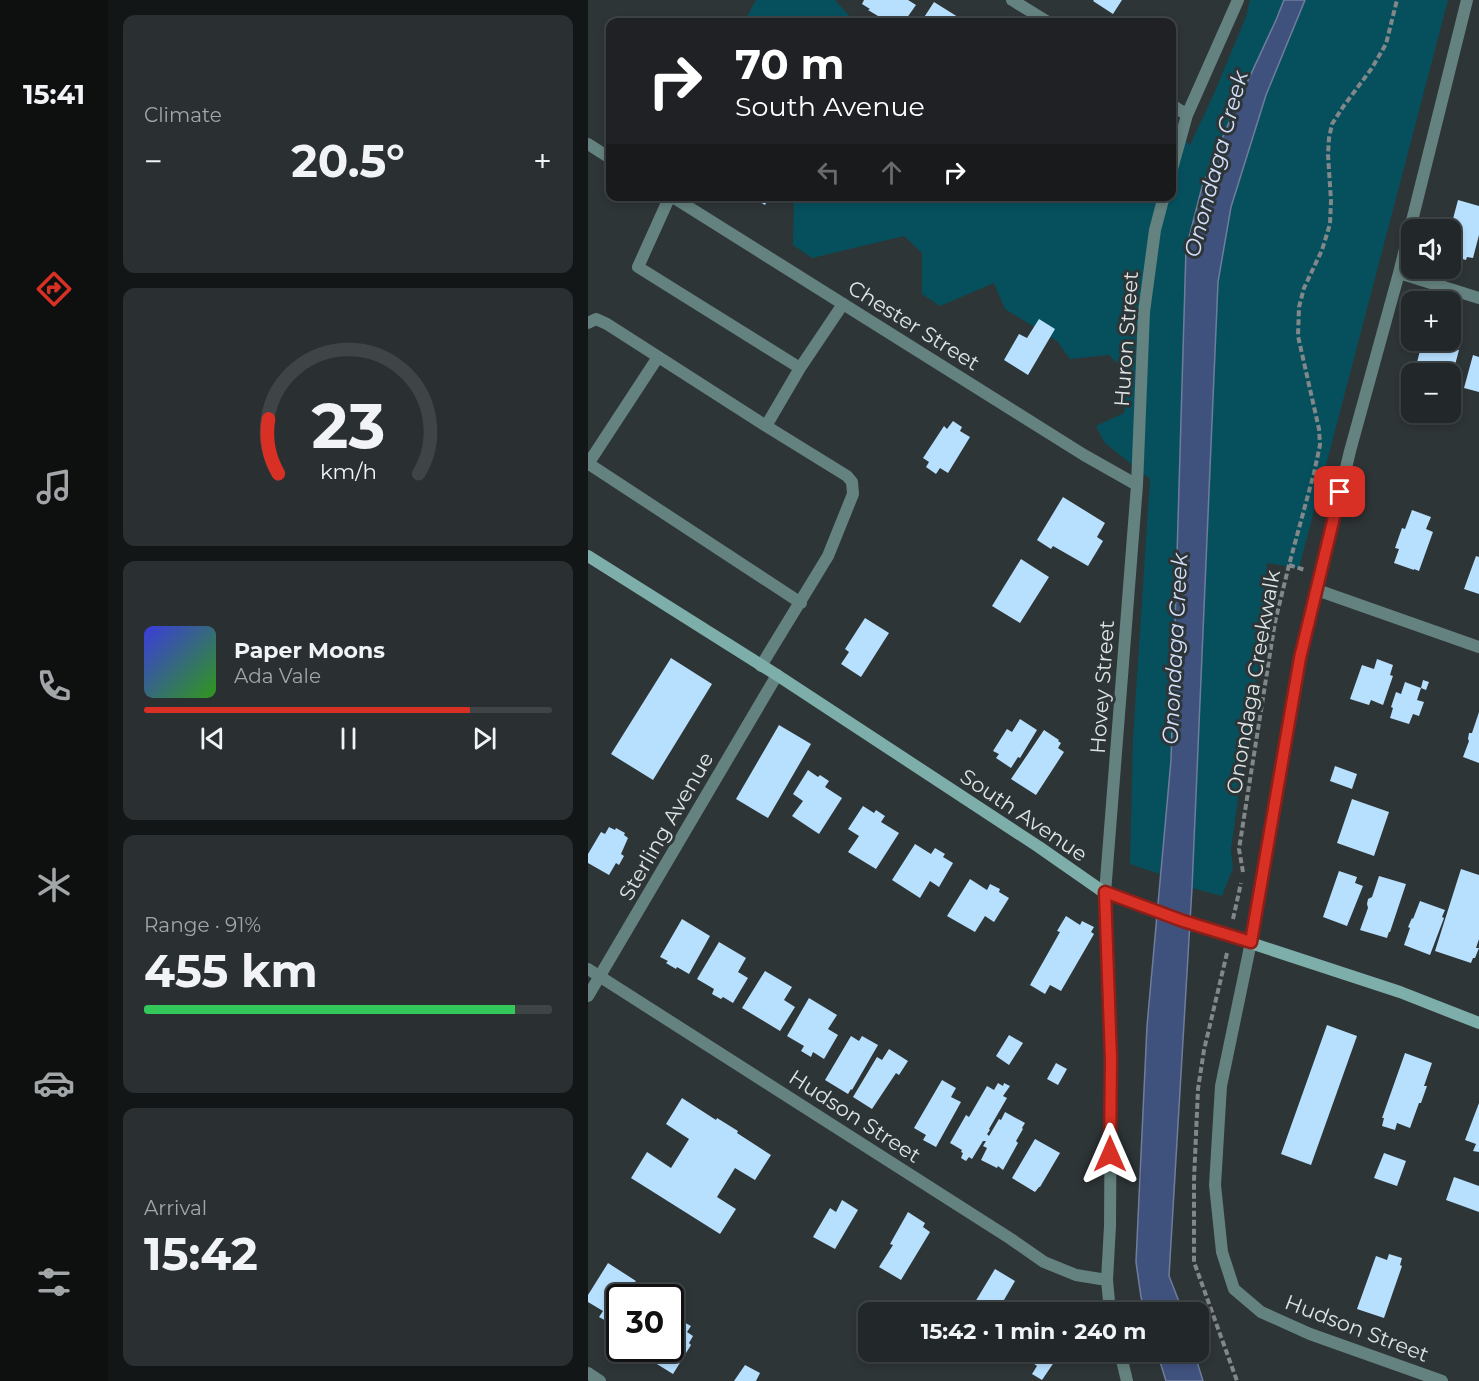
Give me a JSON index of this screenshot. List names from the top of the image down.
{
  "streets": {
    "main road": ["South Avenue"],
    "street": [
      "Chester Street",
      "Huron Street",
      "Hovey Street",
      "Sterling Avenue",
      "Hudson Street"
    ],
    "path": ["Onondaga Creekwalk"]
  },
  "crossings": [
    ["Chester Street", "Huron Street"],
    ["Chester Street", "Hovey Street"],
    ["Huron Street", "Hovey Street"],
    ["Hovey Street", "South Avenue"],
    ["Hovey Street", "Hudson Street"],
    ["South Avenue", "Sterling Avenue"],
    ["South Avenue", "Hudson Street"],
    ["Sterling Avenue", "Hudson Street"]
  ],
  "water": ["Onondaga Creek"],
  "page": {
    "tabs": "15:41",
    "tile": [
      "Climate",
      ["Range · 91%", "455 km"],
      ["Arrival", "15:42"]
    ],
    "turn": ["70 m", "South Avenue"],
    "heat": ["−", "20.5°", "+"],
    "map_buttons": ["+", "−"],
    "song": ["Paper Moons", "Ada Vale"],
    "limit": "30",
    "trip": "15:42 · 1 min · 240 m",
    "gauge": ["23", "km/h"]
  }
}
